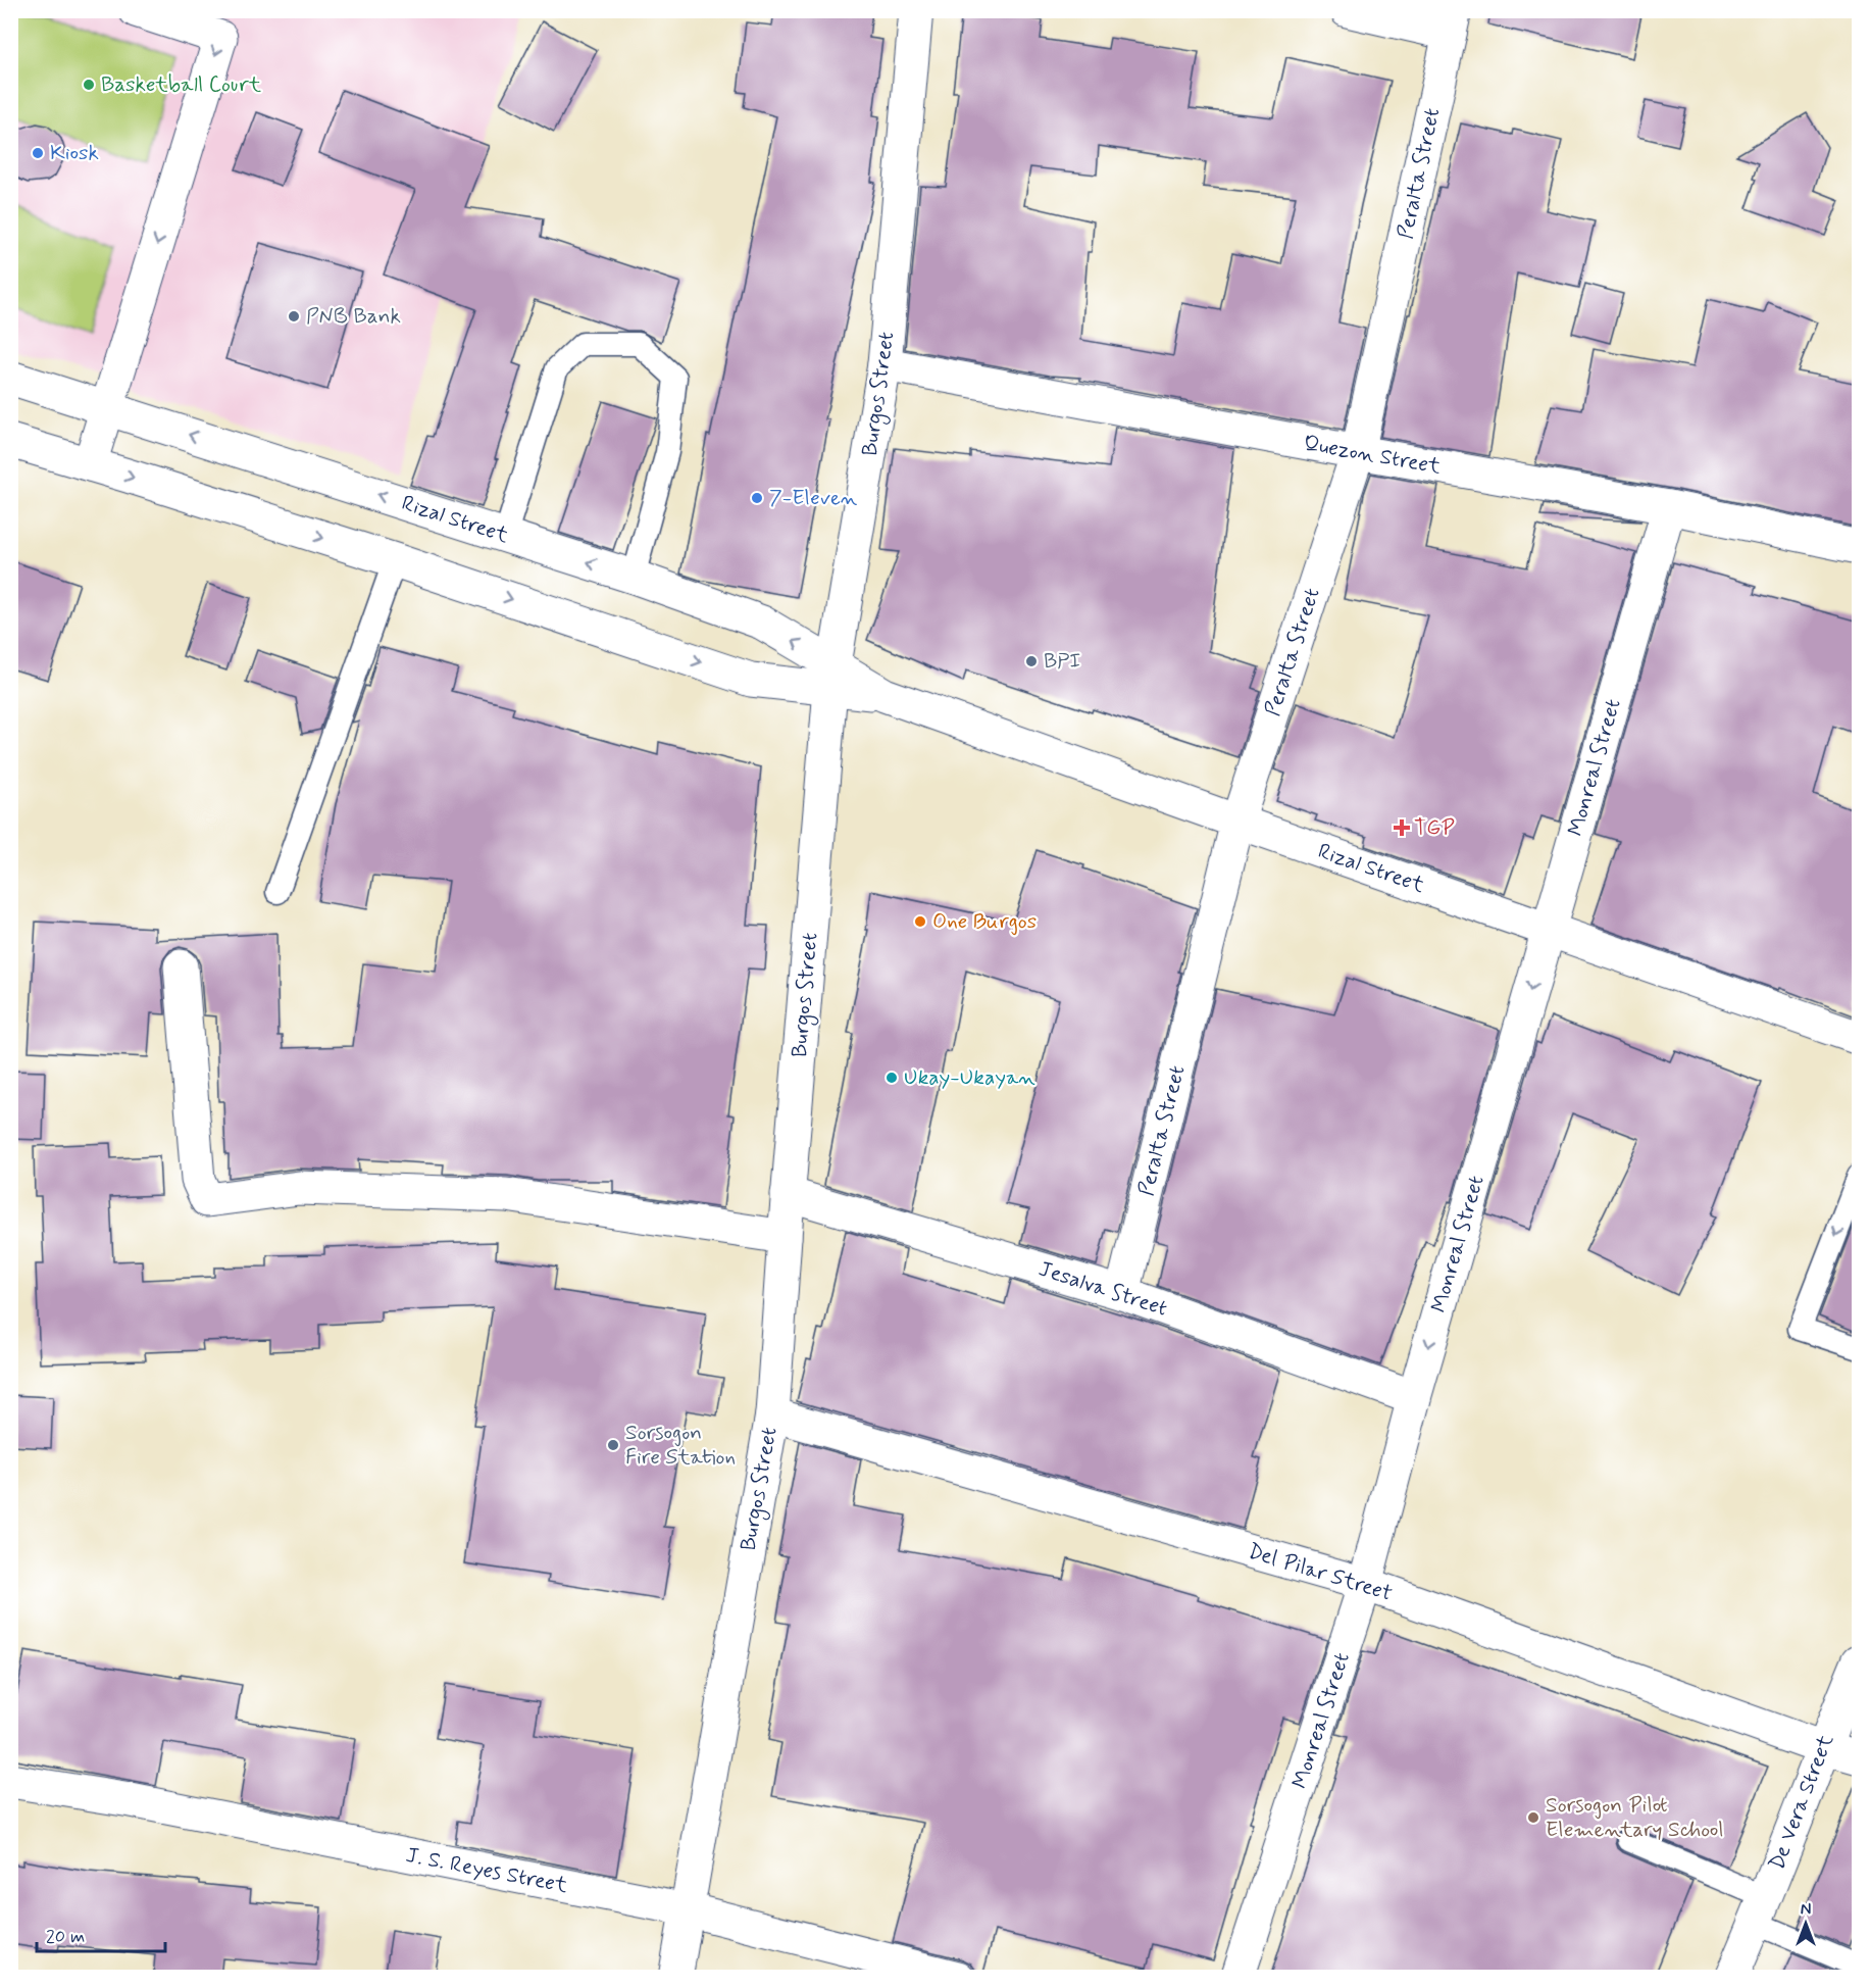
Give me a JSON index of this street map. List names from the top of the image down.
{
  "streets": {
    "street": [
      "Peralta Street",
      "Burgos Street",
      "Quezon Street",
      "Rizal Street",
      "Monreal Street",
      "Jesalva Street",
      "Del Pilar Street",
      "De Vera Street",
      "J. S. Reyes Street"
    ]
  },
  "crossings": [
    ["Peralta Street", "Quezon Street"],
    ["Peralta Street", "Rizal Street"],
    ["Peralta Street", "Jesalva Street"],
    ["Burgos Street", "Quezon Street"],
    ["Burgos Street", "Rizal Street"],
    ["Burgos Street", "Jesalva Street"],
    ["Burgos Street", "Del Pilar Street"],
    ["Burgos Street", "J. S. Reyes Street"],
    ["Quezon Street", "Monreal Street"],
    ["Rizal Street", "Monreal Street"],
    ["Monreal Street", "Jesalva Street"],
    ["Monreal Street", "Del Pilar Street"],
    ["Del Pilar Street", "De Vera Street"]
  ],
  "places": {
    "other": [
      "Basketball Court",
      "Kiosk",
      "PNB Bank",
      "7-Eleven",
      "BPI",
      "One Burgos",
      "Ukay-Ukayan",
      "Sorsogon Fire Station",
      "Sorsogon Pilot Elementary School"
    ],
    "health": ["TGP"]
  },
  "scale_bar": "20 m",
  "north": "top"
}
